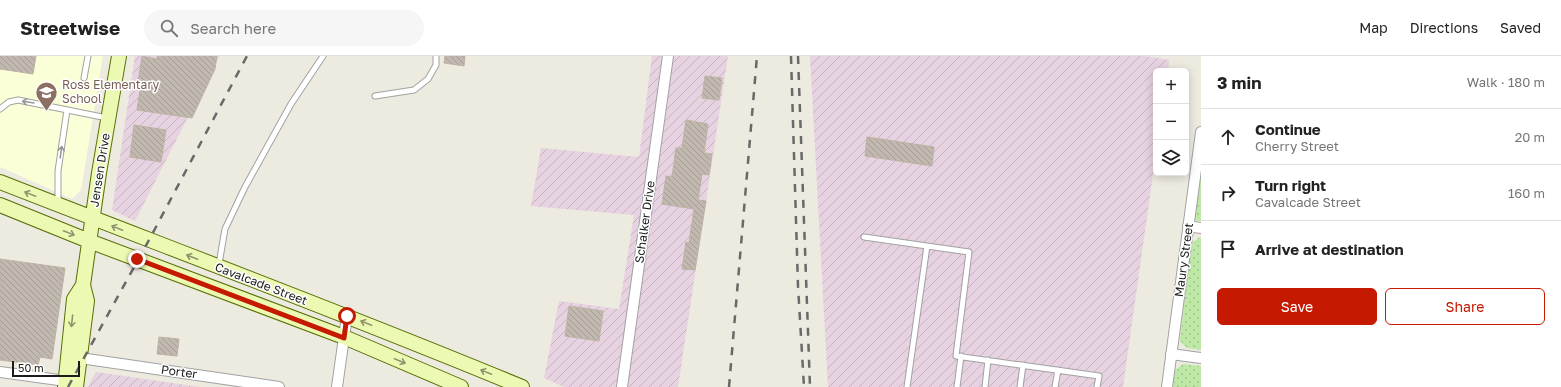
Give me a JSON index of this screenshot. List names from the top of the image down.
{
  "streets": {
    "main road": ["Jensen Drive", "Cavalcade Street"],
    "street": ["Schalker Drive", "Maury Street", "Porter"]
  },
  "crossings": [
    ["Jensen Drive", "Cavalcade Street"],
    ["Jensen Drive", "Porter"]
  ],
  "places": {
    "school or university": ["Ross Elementary School"]
  },
  "scale_bar": "50 m",
  "page": {
    "header": "Streetwise",
    "search": "Search here",
    "nav": ["Map", "Directions", "Saved"],
    "heading": ["3 min", "Walk · 180 m"],
    "map_buttons": ["+", "−"],
    "list": [
      ["Continue", "Cherry Street", "20 m"],
      ["Turn right", "Cavalcade Street", "160 m"],
      "Arrive at destination"
    ],
    "buttons": ["Save", "Share"],
    "scale": "50 m"
  }
}
